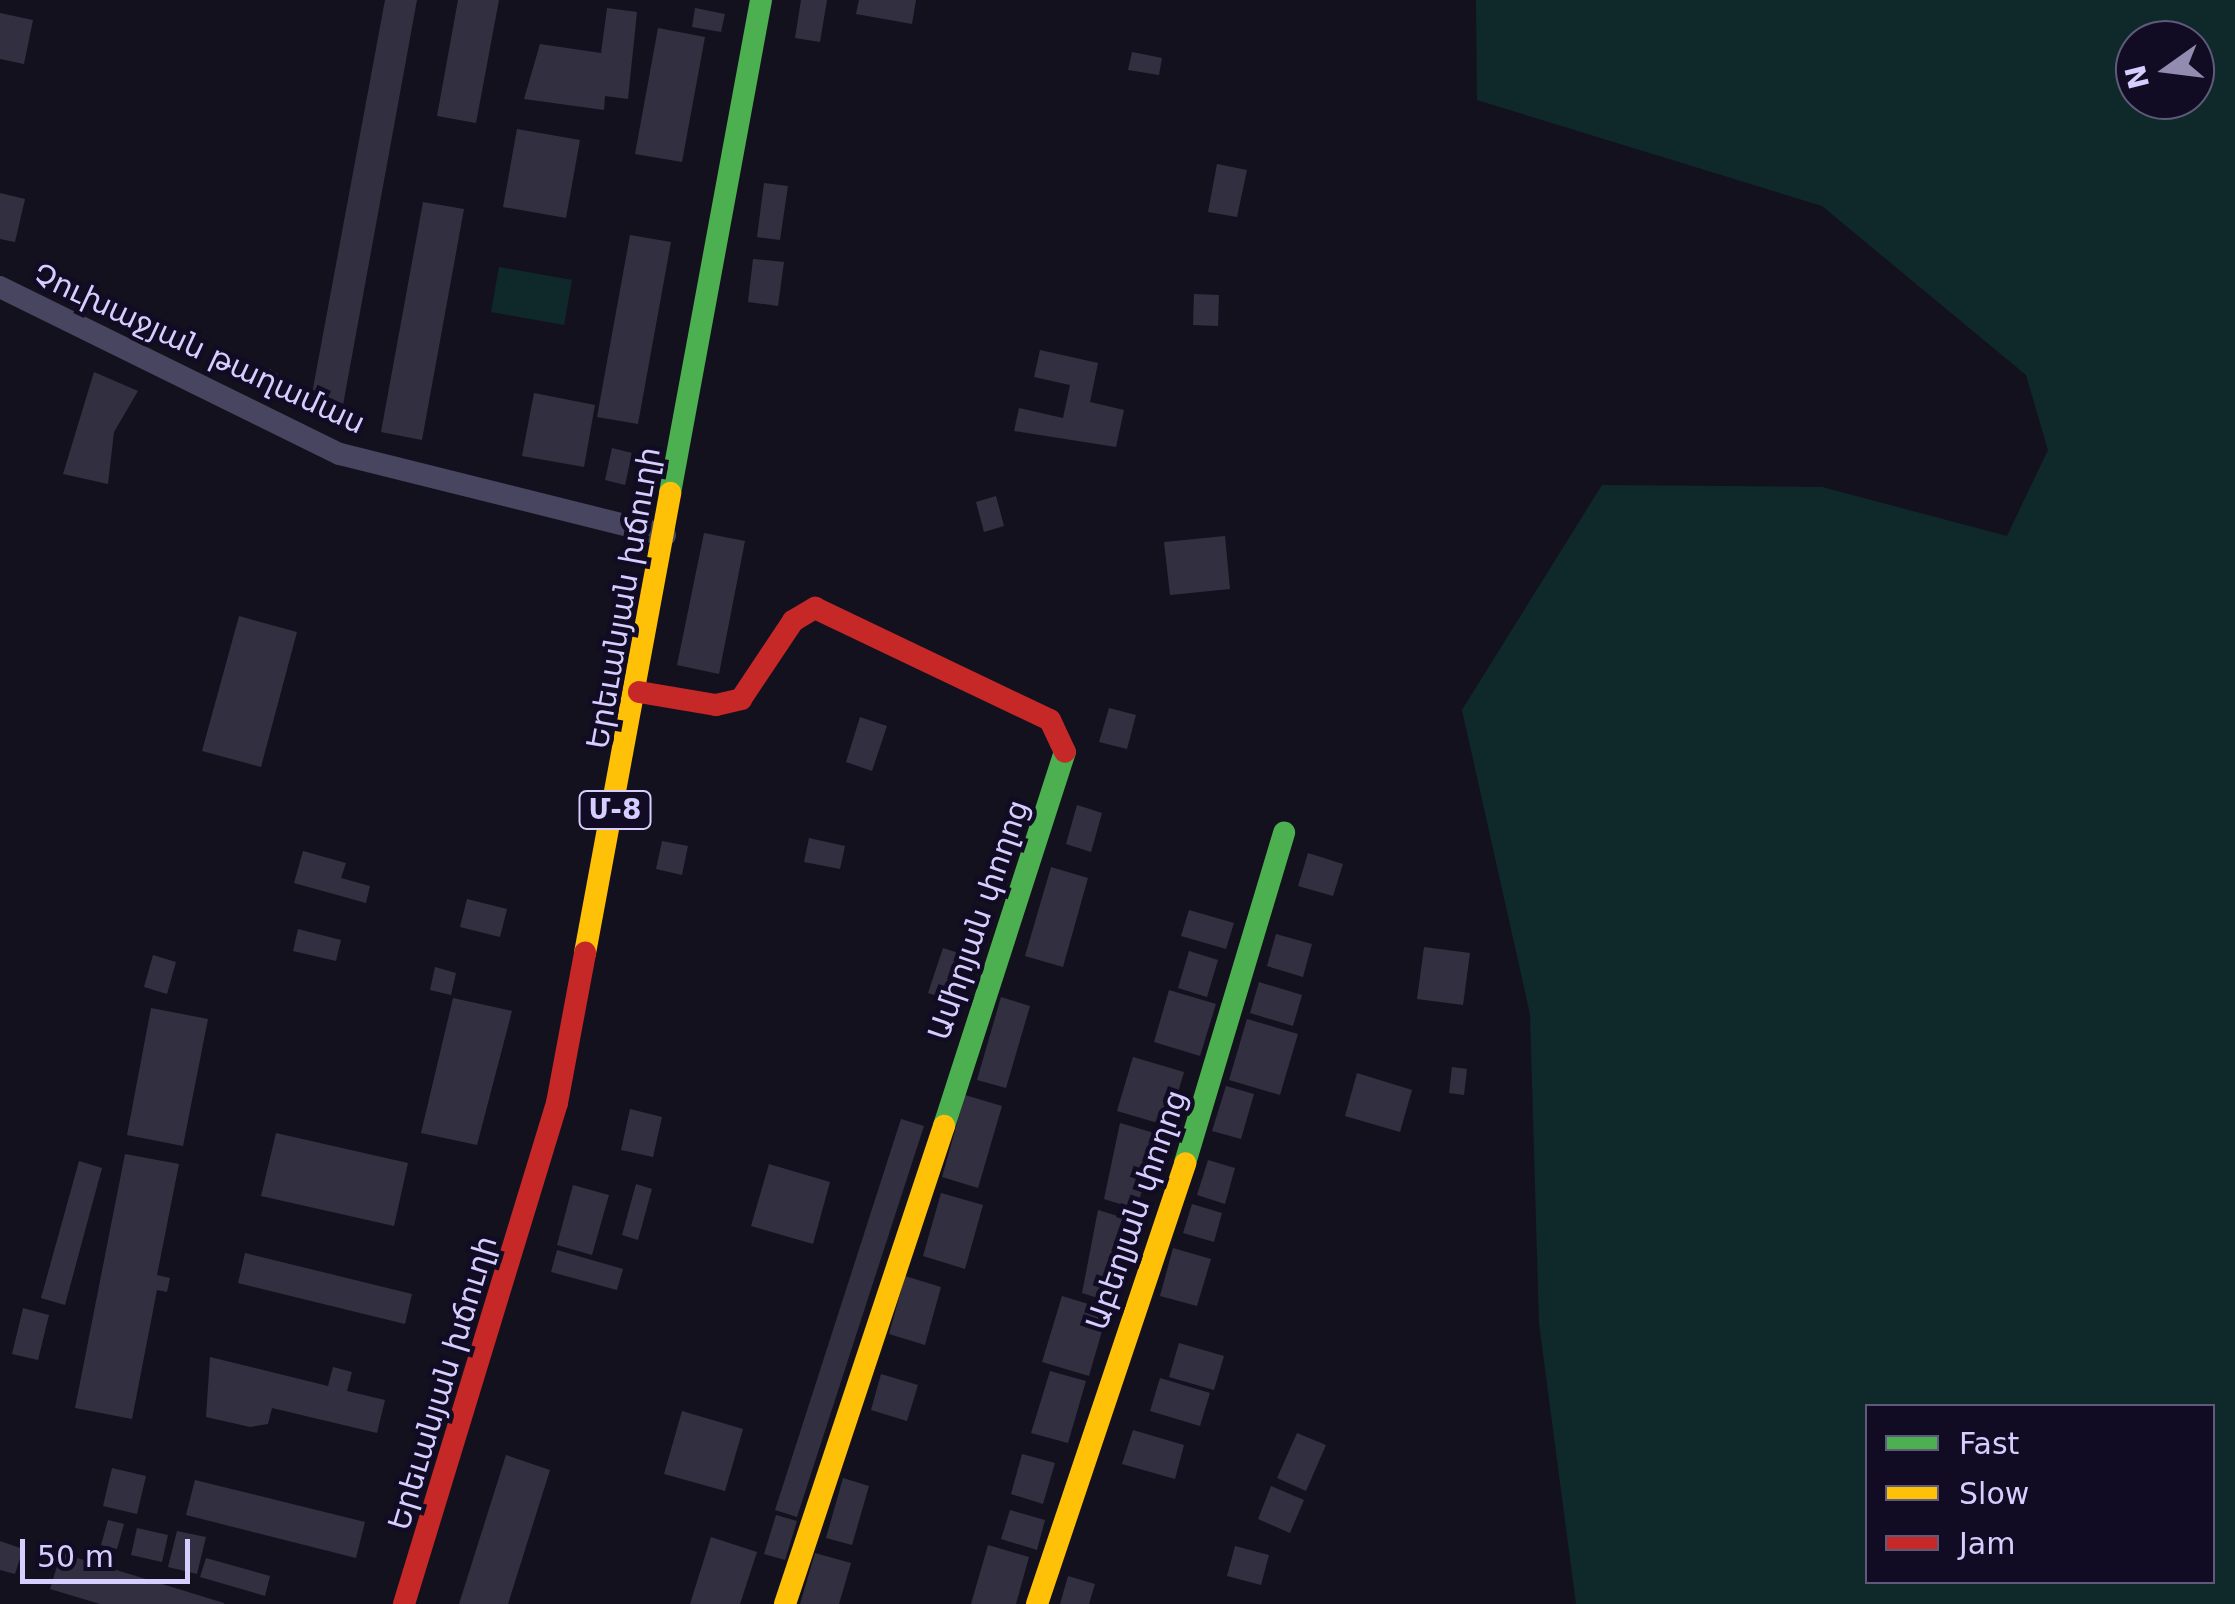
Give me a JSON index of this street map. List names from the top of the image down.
{
  "streets": {
    "main road": [
      "Երեւանյան խճուղի",
      "Մ-8",
      "Ամիրյան փողոց",
      "Աբեղյան փողոց"
    ],
    "street": ["Չուխաջյան թաղամաս"]
  },
  "crossings": [
    ["Չուխաջյան թաղամաս", "Երեւանյան խճուղի"],
    ["Երեւանյան խճուղի", "Ամիրյան փողոց"]
  ],
  "legend": ["Fast", "Slow", "Jam"],
  "scale_bar": "50 m",
  "north": "left"
}
